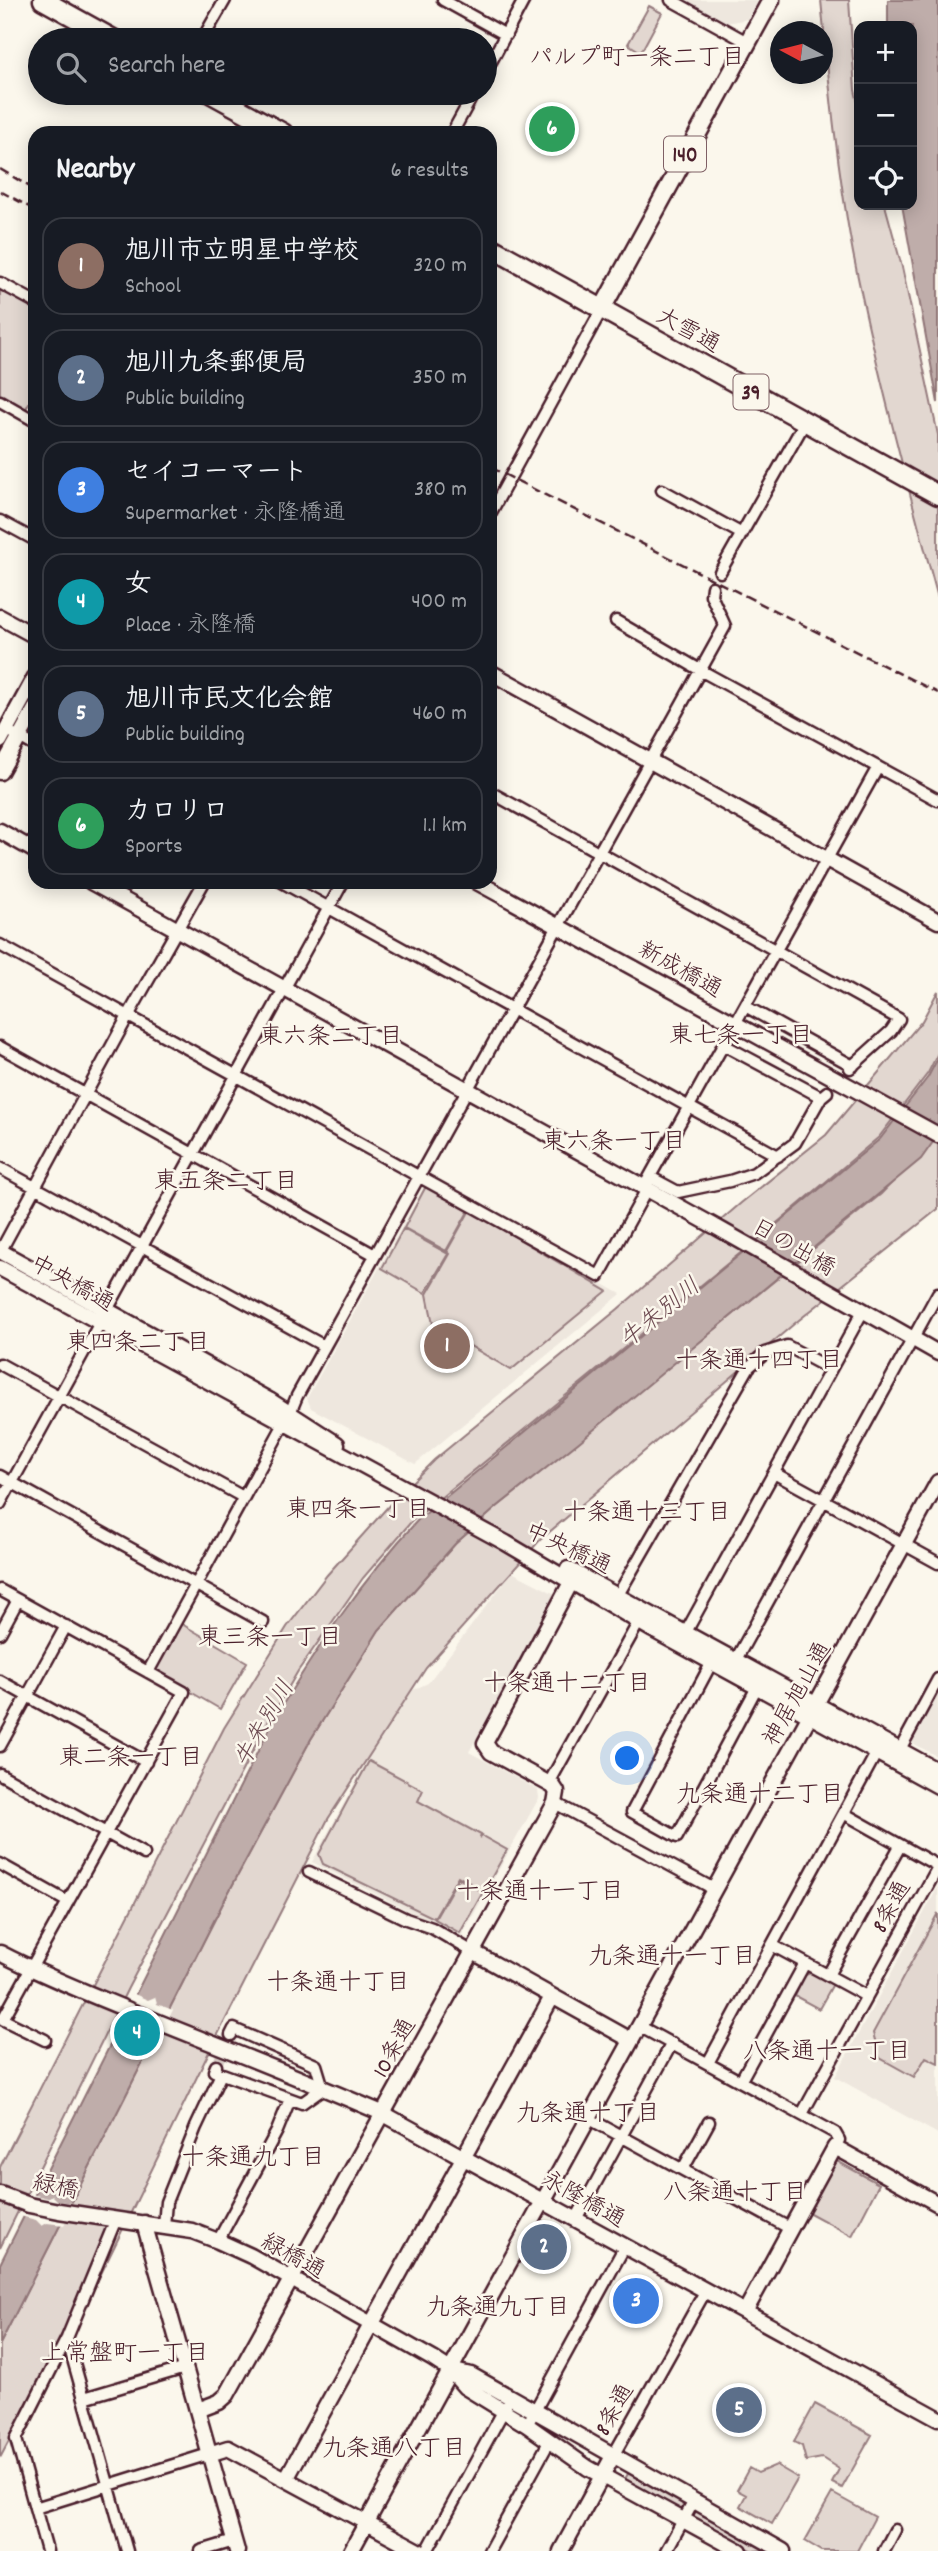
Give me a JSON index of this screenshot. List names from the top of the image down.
{
  "streets": {
    "highway": ["大雪通", "39"],
    "main road": ["140"],
    "street": [
      "新成橋通",
      "日の出橋",
      "中央橋通",
      "神居旭山通",
      "8条通",
      "10条通",
      "緑橋",
      "永隆橋通",
      "緑橋通"
    ]
  },
  "crossings": [
    ["140", "大雪通"],
    ["中央橋通", "神居旭山通"],
    ["神居旭山通", "永隆橋通"],
    ["神居旭山通", "緑橋通"],
    ["8条通", "永隆橋通"],
    ["8条通", "緑橋通"],
    ["10条通", "永隆橋通"],
    ["10条通", "緑橋通"],
    ["緑橋", "緑橋通"]
  ],
  "districts": [
    "パルプ町一条二丁目",
    "東七条一丁目",
    "東六条二丁目",
    "東六条一丁目",
    "東五条二丁目",
    "東四条二丁目",
    "十条通十四丁目",
    "東四条一丁目",
    "十条通十三丁目",
    "東三条一丁目",
    "十条通十二丁目",
    "東二条一丁目",
    "九条通十二丁目",
    "十条通十一丁目",
    "九条通十一丁目",
    "十条通十丁目",
    "八条通十一丁目",
    "九条通十丁目",
    "十条通九丁目",
    "八条通十丁目",
    "九条通九丁目",
    "上常盤町一丁目",
    "九条通八丁目"
  ],
  "water": ["牛朱別川"],
  "north": "left",
  "page": {
    "map_buttons": ["+", "−"],
    "search": "Search here",
    "pins": [
      "6",
      "1",
      "4",
      "2",
      "3",
      "5"
    ],
    "heading": ["Nearby", "6 results"],
    "list": [
      {
        "mark": "1",
        "name": "旭川市立明星中学校",
        "note": "School",
        "value": "320 m"
      },
      {
        "mark": "2",
        "name": "旭川九条郵便局",
        "note": "Public building",
        "value": "350 m"
      },
      {
        "mark": "3",
        "name": "セイコーマート",
        "note": "Supermarket · 永隆橋通",
        "value": "380 m"
      },
      {
        "mark": "4",
        "name": "女",
        "note": "Place · 永隆橋",
        "value": "400 m"
      },
      {
        "mark": "5",
        "name": "旭川市民文化会館",
        "note": "Public building",
        "value": "460 m"
      },
      {
        "mark": "6",
        "name": "カロリロ",
        "note": "Sports",
        "value": "1.1 km"
      }
    ]
  }
}
